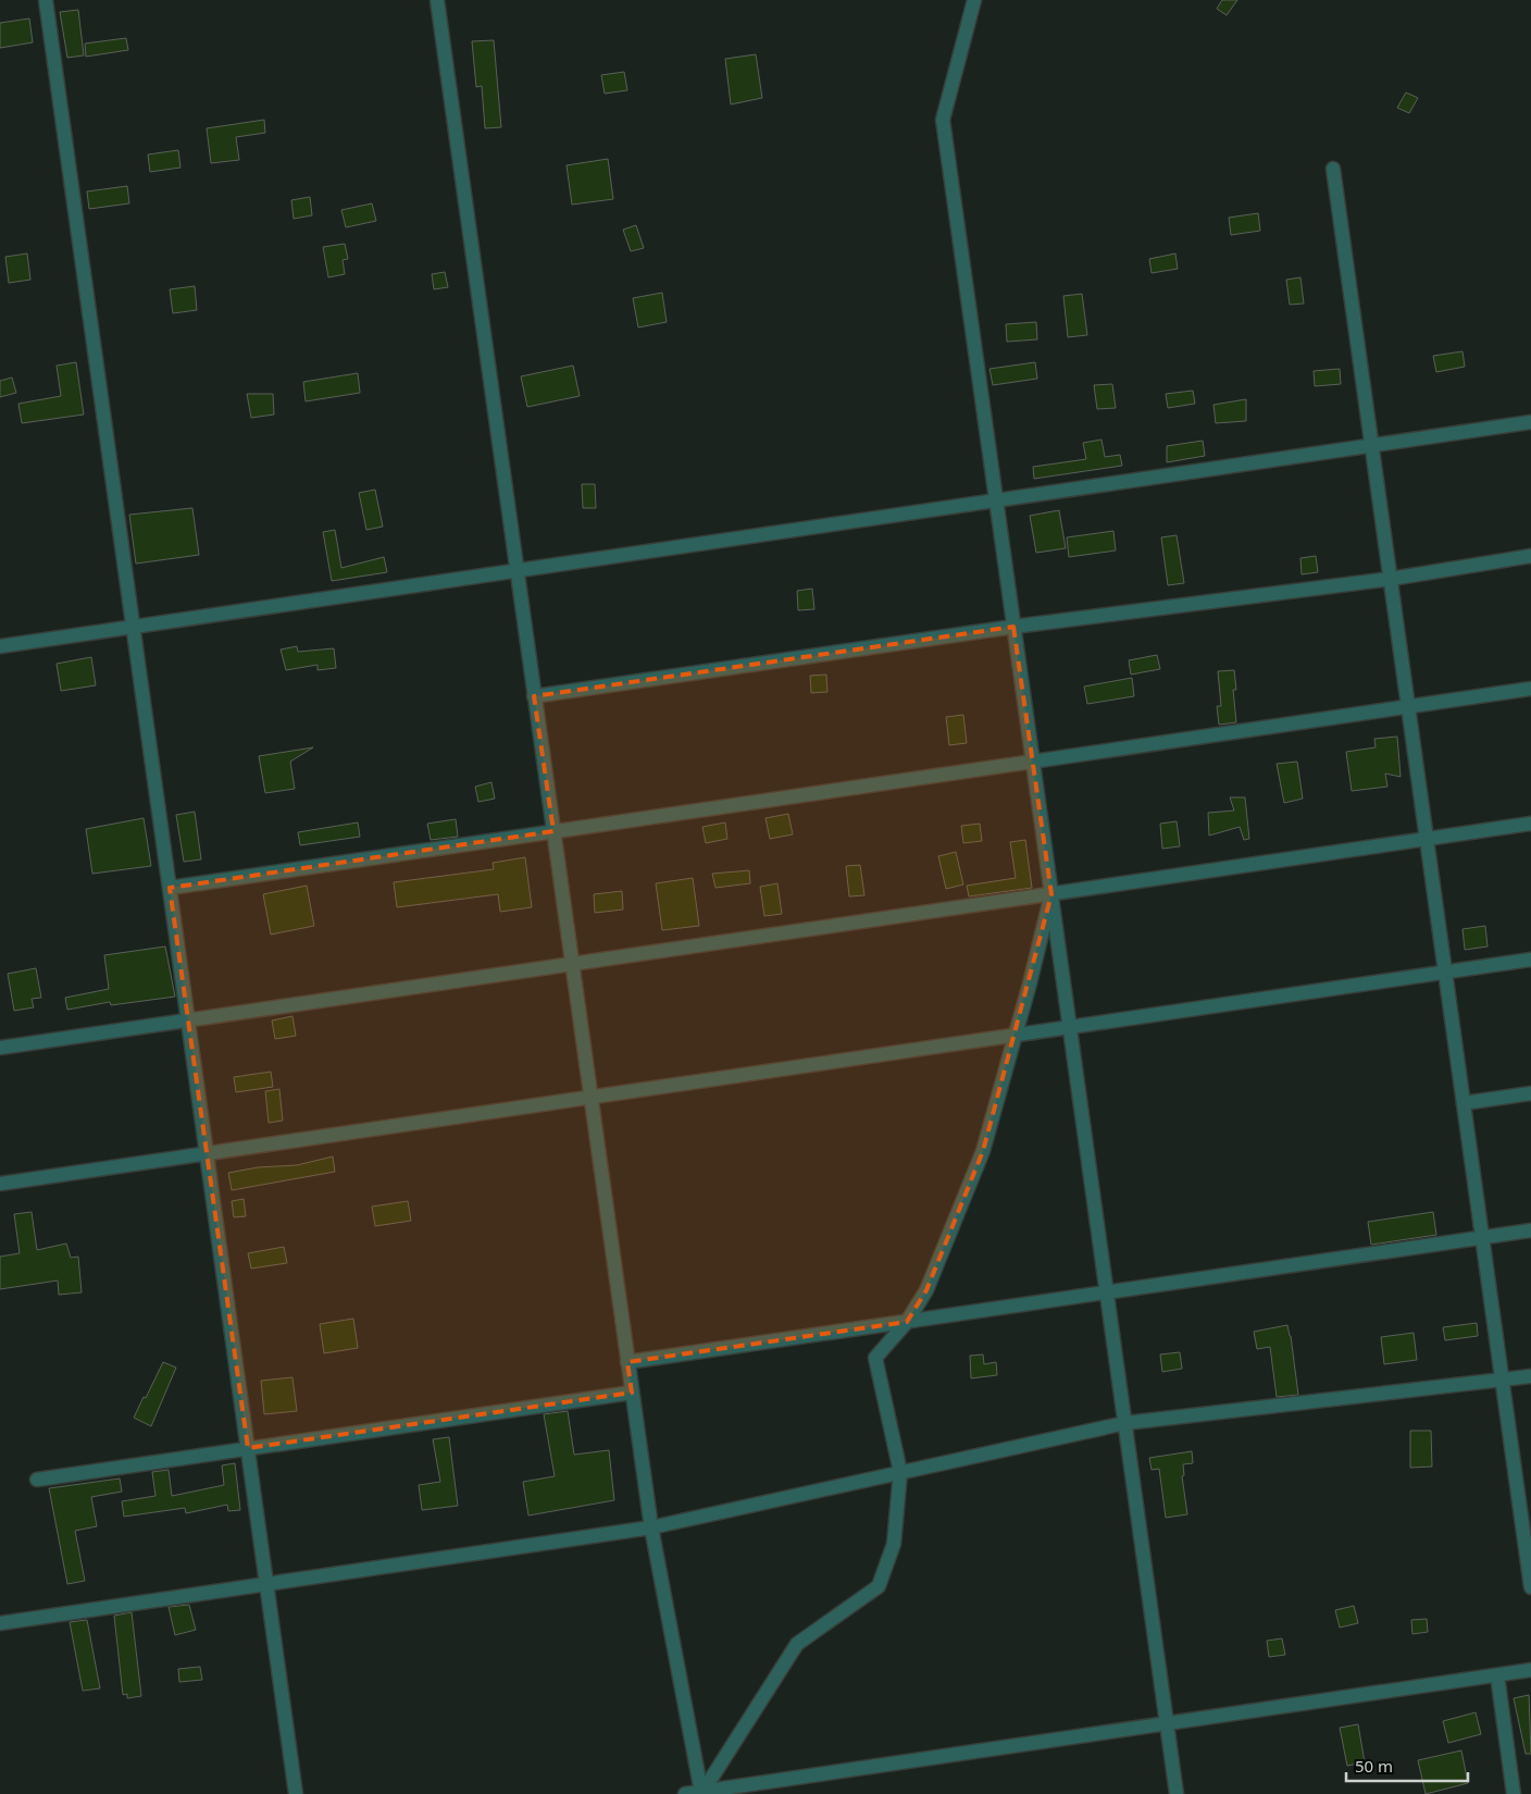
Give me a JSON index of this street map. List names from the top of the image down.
{
  "scale_bar": "50 m"
}
